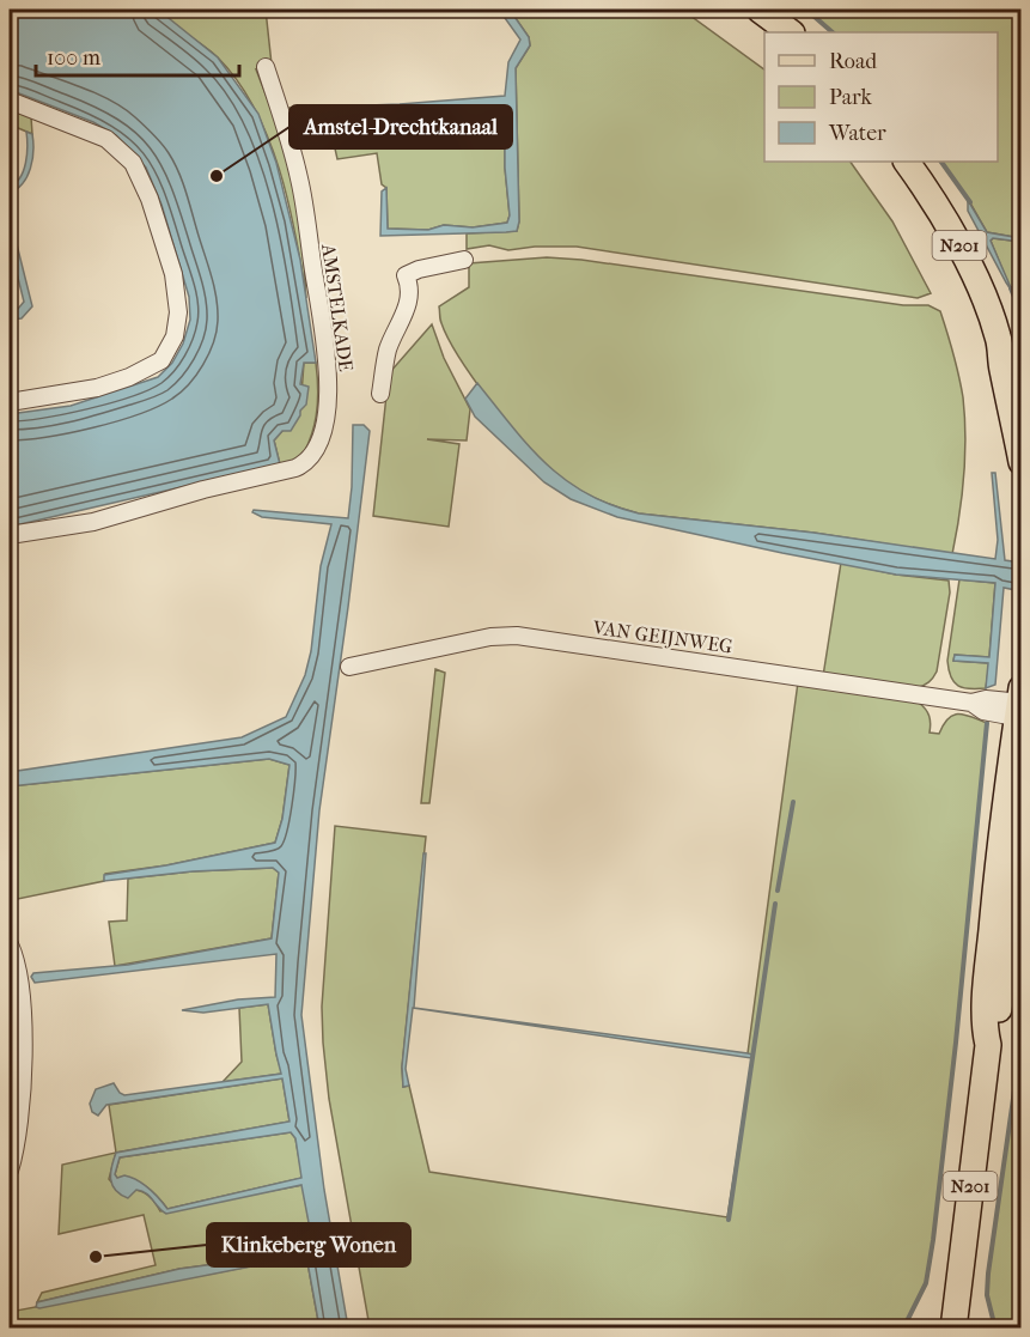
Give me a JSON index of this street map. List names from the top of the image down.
{
  "streets": {
    "main road": ["N201"],
    "street": ["AMSTELKADE", "VAN GEIJNWEG"]
  },
  "crossings": [
    ["N201", "VAN GEIJNWEG"]
  ],
  "places": ["Amstel-Drechtkanaal", "Klinkeberg Wonen"],
  "legend": ["Road", "Park", "Water"],
  "scale_bar": "100 m"
}
